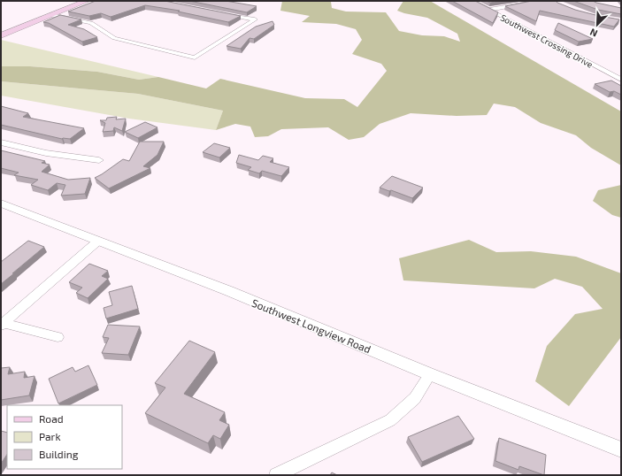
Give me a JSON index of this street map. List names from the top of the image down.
{
  "streets": {
    "street": ["Southwest Crossing Drive", "Southwest Longview Road"]
  },
  "legend": ["Road", "Park", "Building"],
  "north": "bottom left"
}
